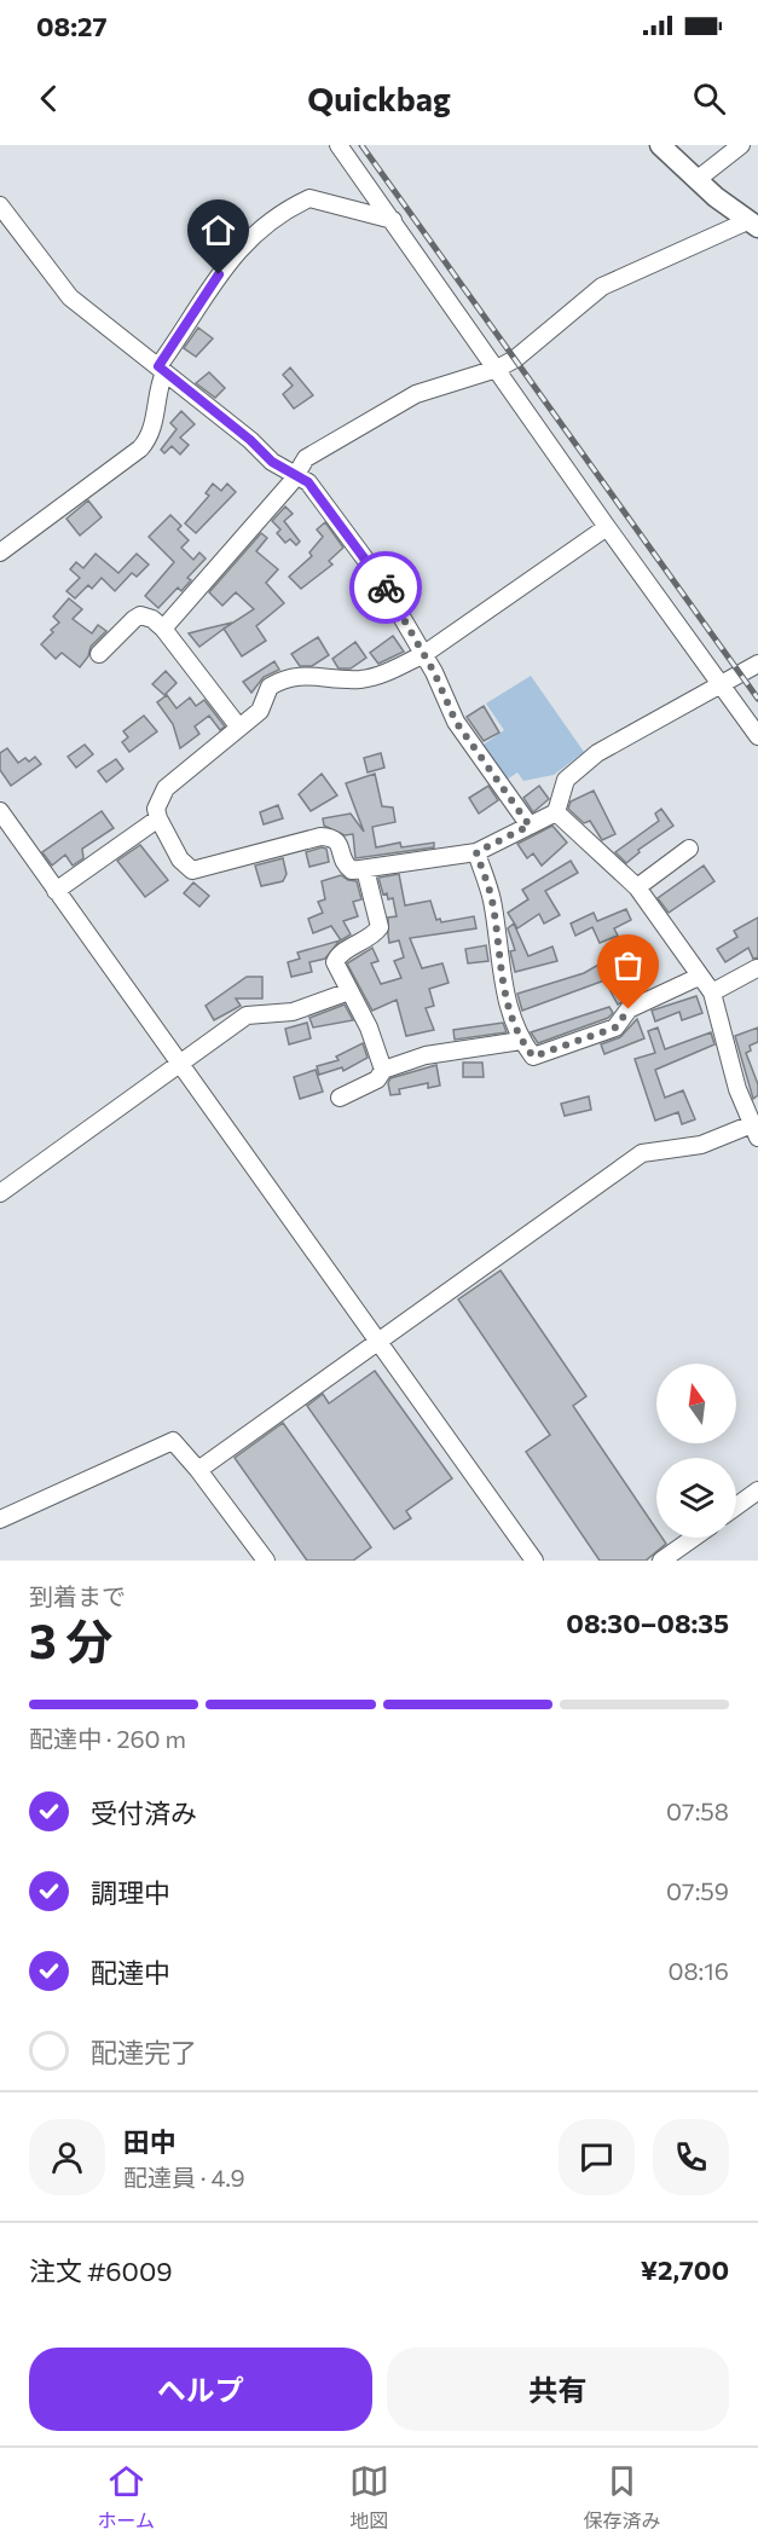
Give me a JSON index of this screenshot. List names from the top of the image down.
{
  "north": "top",
  "page": {
    "status": "08:27",
    "header": "Quickbag",
    "heading": ["3 分", "到着まで", "08:30–08:35"],
    "panel": [
      "田中",
      "配達員 · 4.9",
      "注文 #6009",
      "¥2,700"
    ],
    "bar": "配達中 · 260 m",
    "list": [
      ["受付済み", "07:58"],
      ["調理中", "07:59"],
      ["配達中", "08:16"],
      "配達完了"
    ],
    "buttons": ["ヘルプ", "共有"],
    "tabs": ["ホーム", "地図", "保存済み"]
  }
}
